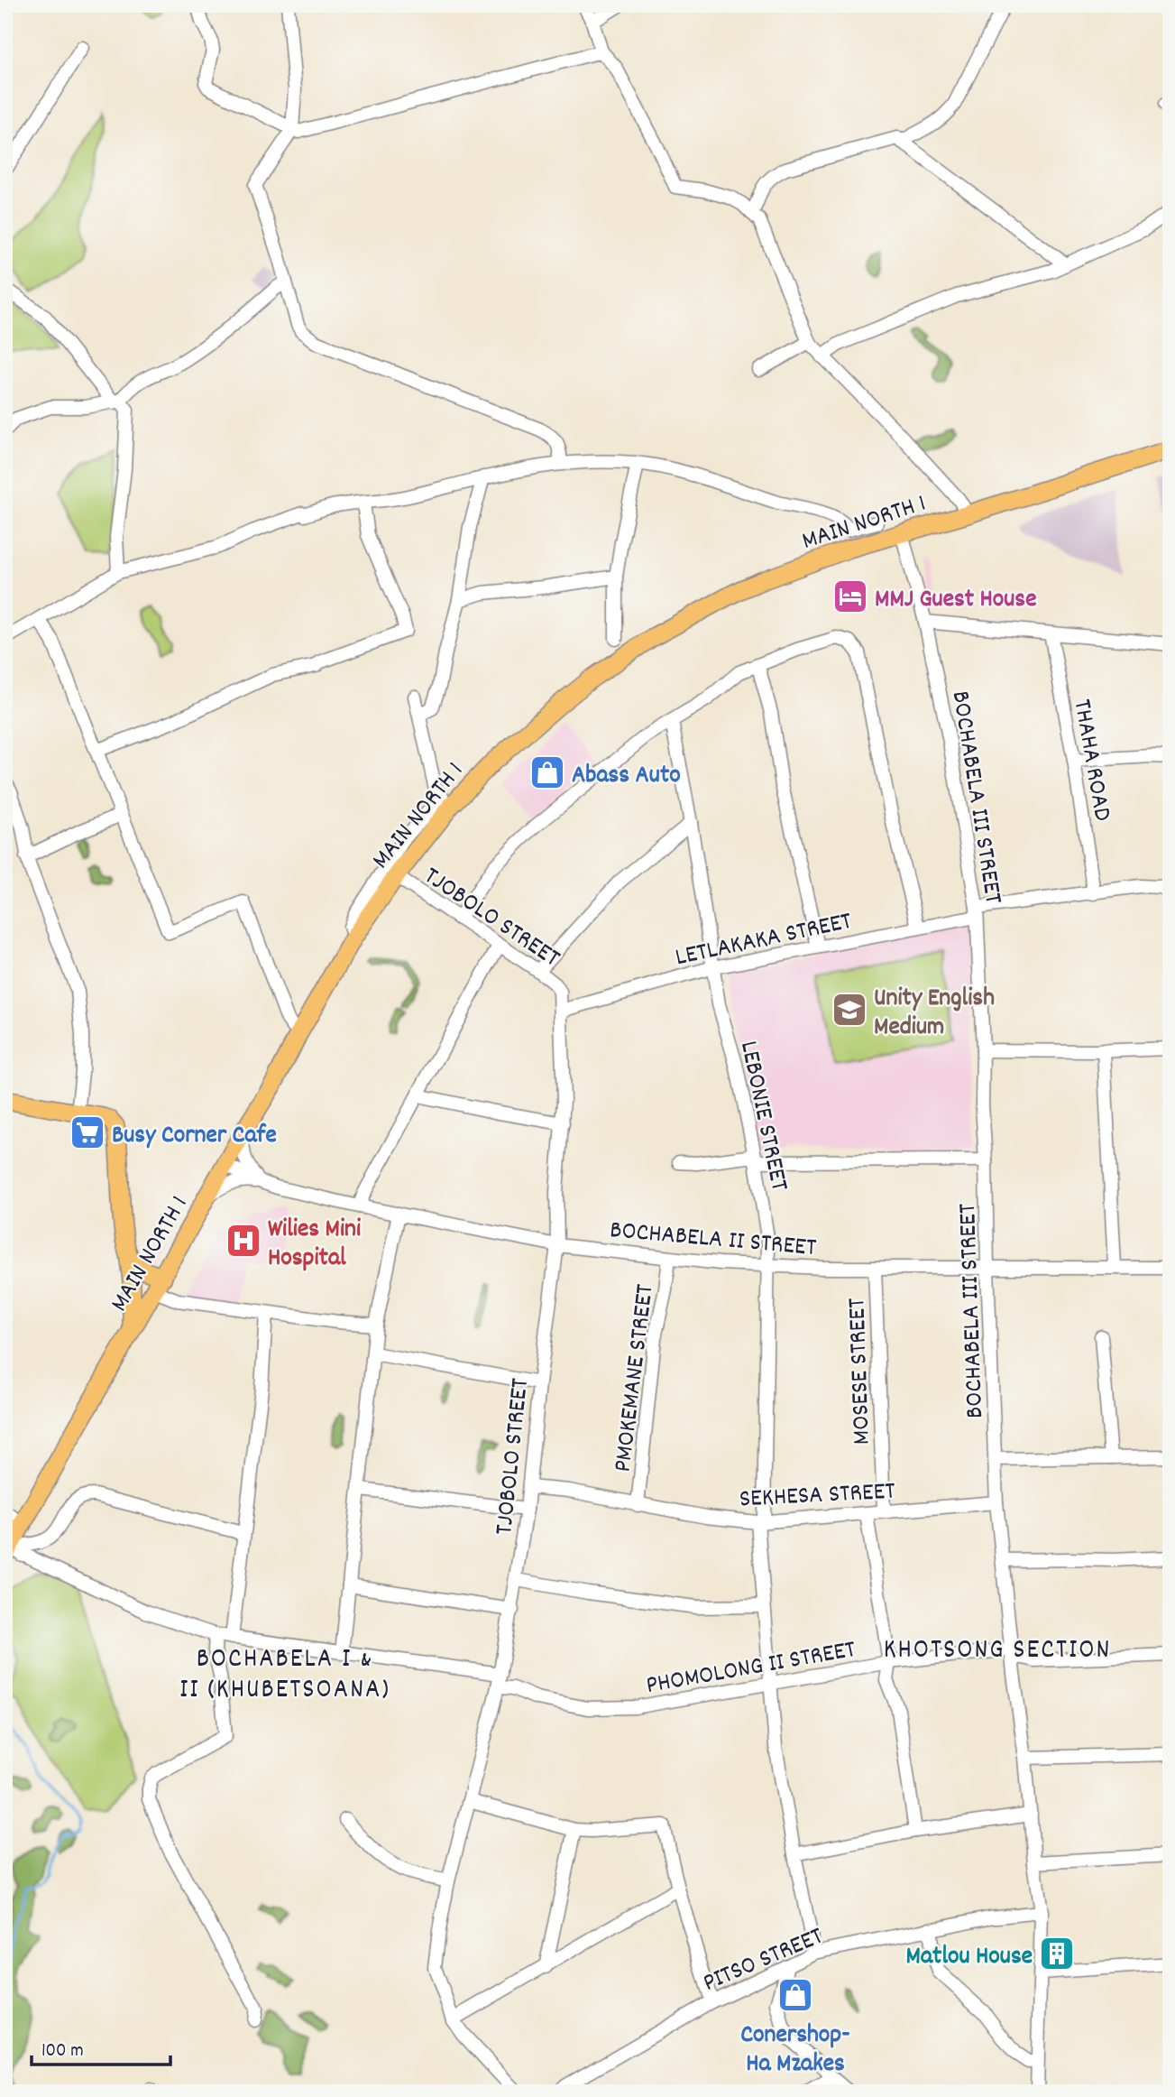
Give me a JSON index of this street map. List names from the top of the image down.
{
  "streets": {
    "main road": ["MAIN NORTH 1"],
    "street": [
      "THAHA ROAD",
      "BOCHABELA III STREET",
      "TJOBOLO STREET",
      "LETLAKAKA STREET",
      "LEBONIE STREET",
      "BOCHABELA II STREET",
      "MOSESE STREET",
      "PMOKEMANE STREET",
      "SEKHESA STREET",
      "PHOMOLONG II STREET",
      "PITSO STREET"
    ]
  },
  "crossings": [
    ["MAIN NORTH 1", "BOCHABELA III STREET"],
    ["MAIN NORTH 1", "TJOBOLO STREET"],
    ["MAIN NORTH 1", "BOCHABELA II STREET"],
    ["MAIN NORTH 1", "PHOMOLONG II STREET"],
    ["THAHA ROAD", "LETLAKAKA STREET"],
    ["BOCHABELA III STREET", "LETLAKAKA STREET"],
    ["BOCHABELA III STREET", "BOCHABELA II STREET"],
    ["BOCHABELA III STREET", "SEKHESA STREET"],
    ["BOCHABELA III STREET", "PHOMOLONG II STREET"],
    ["BOCHABELA III STREET", "PITSO STREET"],
    ["TJOBOLO STREET", "LETLAKAKA STREET"],
    ["TJOBOLO STREET", "BOCHABELA II STREET"],
    ["TJOBOLO STREET", "SEKHESA STREET"],
    ["TJOBOLO STREET", "PHOMOLONG II STREET"],
    ["LETLAKAKA STREET", "LEBONIE STREET"],
    ["LEBONIE STREET", "BOCHABELA II STREET"],
    ["LEBONIE STREET", "SEKHESA STREET"],
    ["LEBONIE STREET", "PHOMOLONG II STREET"],
    ["LEBONIE STREET", "PITSO STREET"],
    ["BOCHABELA II STREET", "MOSESE STREET"],
    ["BOCHABELA II STREET", "PMOKEMANE STREET"],
    ["MOSESE STREET", "SEKHESA STREET"],
    ["PMOKEMANE STREET", "SEKHESA STREET"]
  ],
  "districts": ["KHOTSONG SECTION", "BOCHABELA I & II (KHUBETSOANA)"],
  "places": {
    "hotel": ["MMJ Guest House"],
    "shop": ["Abass Auto", "Conershop- Ha Mzakes"],
    "school or university": ["Unity English Medium"],
    "supermarket": ["Busy Corner Cafe"],
    "hospital": ["Wilies Mini Hospital"],
    "building": ["Matlou House"]
  },
  "scale_bar": "100 m"
}
